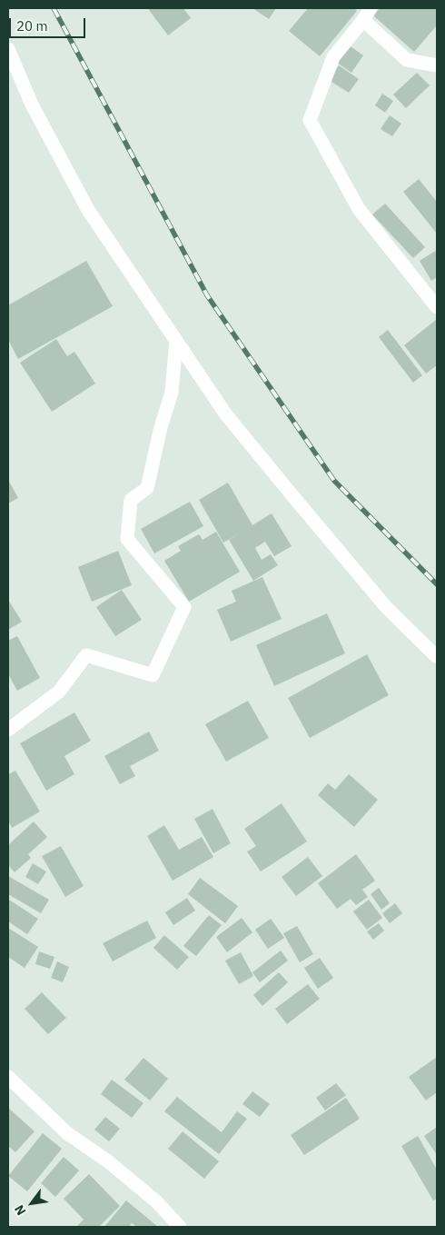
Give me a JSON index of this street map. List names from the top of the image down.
{
  "scale_bar": "20 m",
  "north": "bottom left"
}
